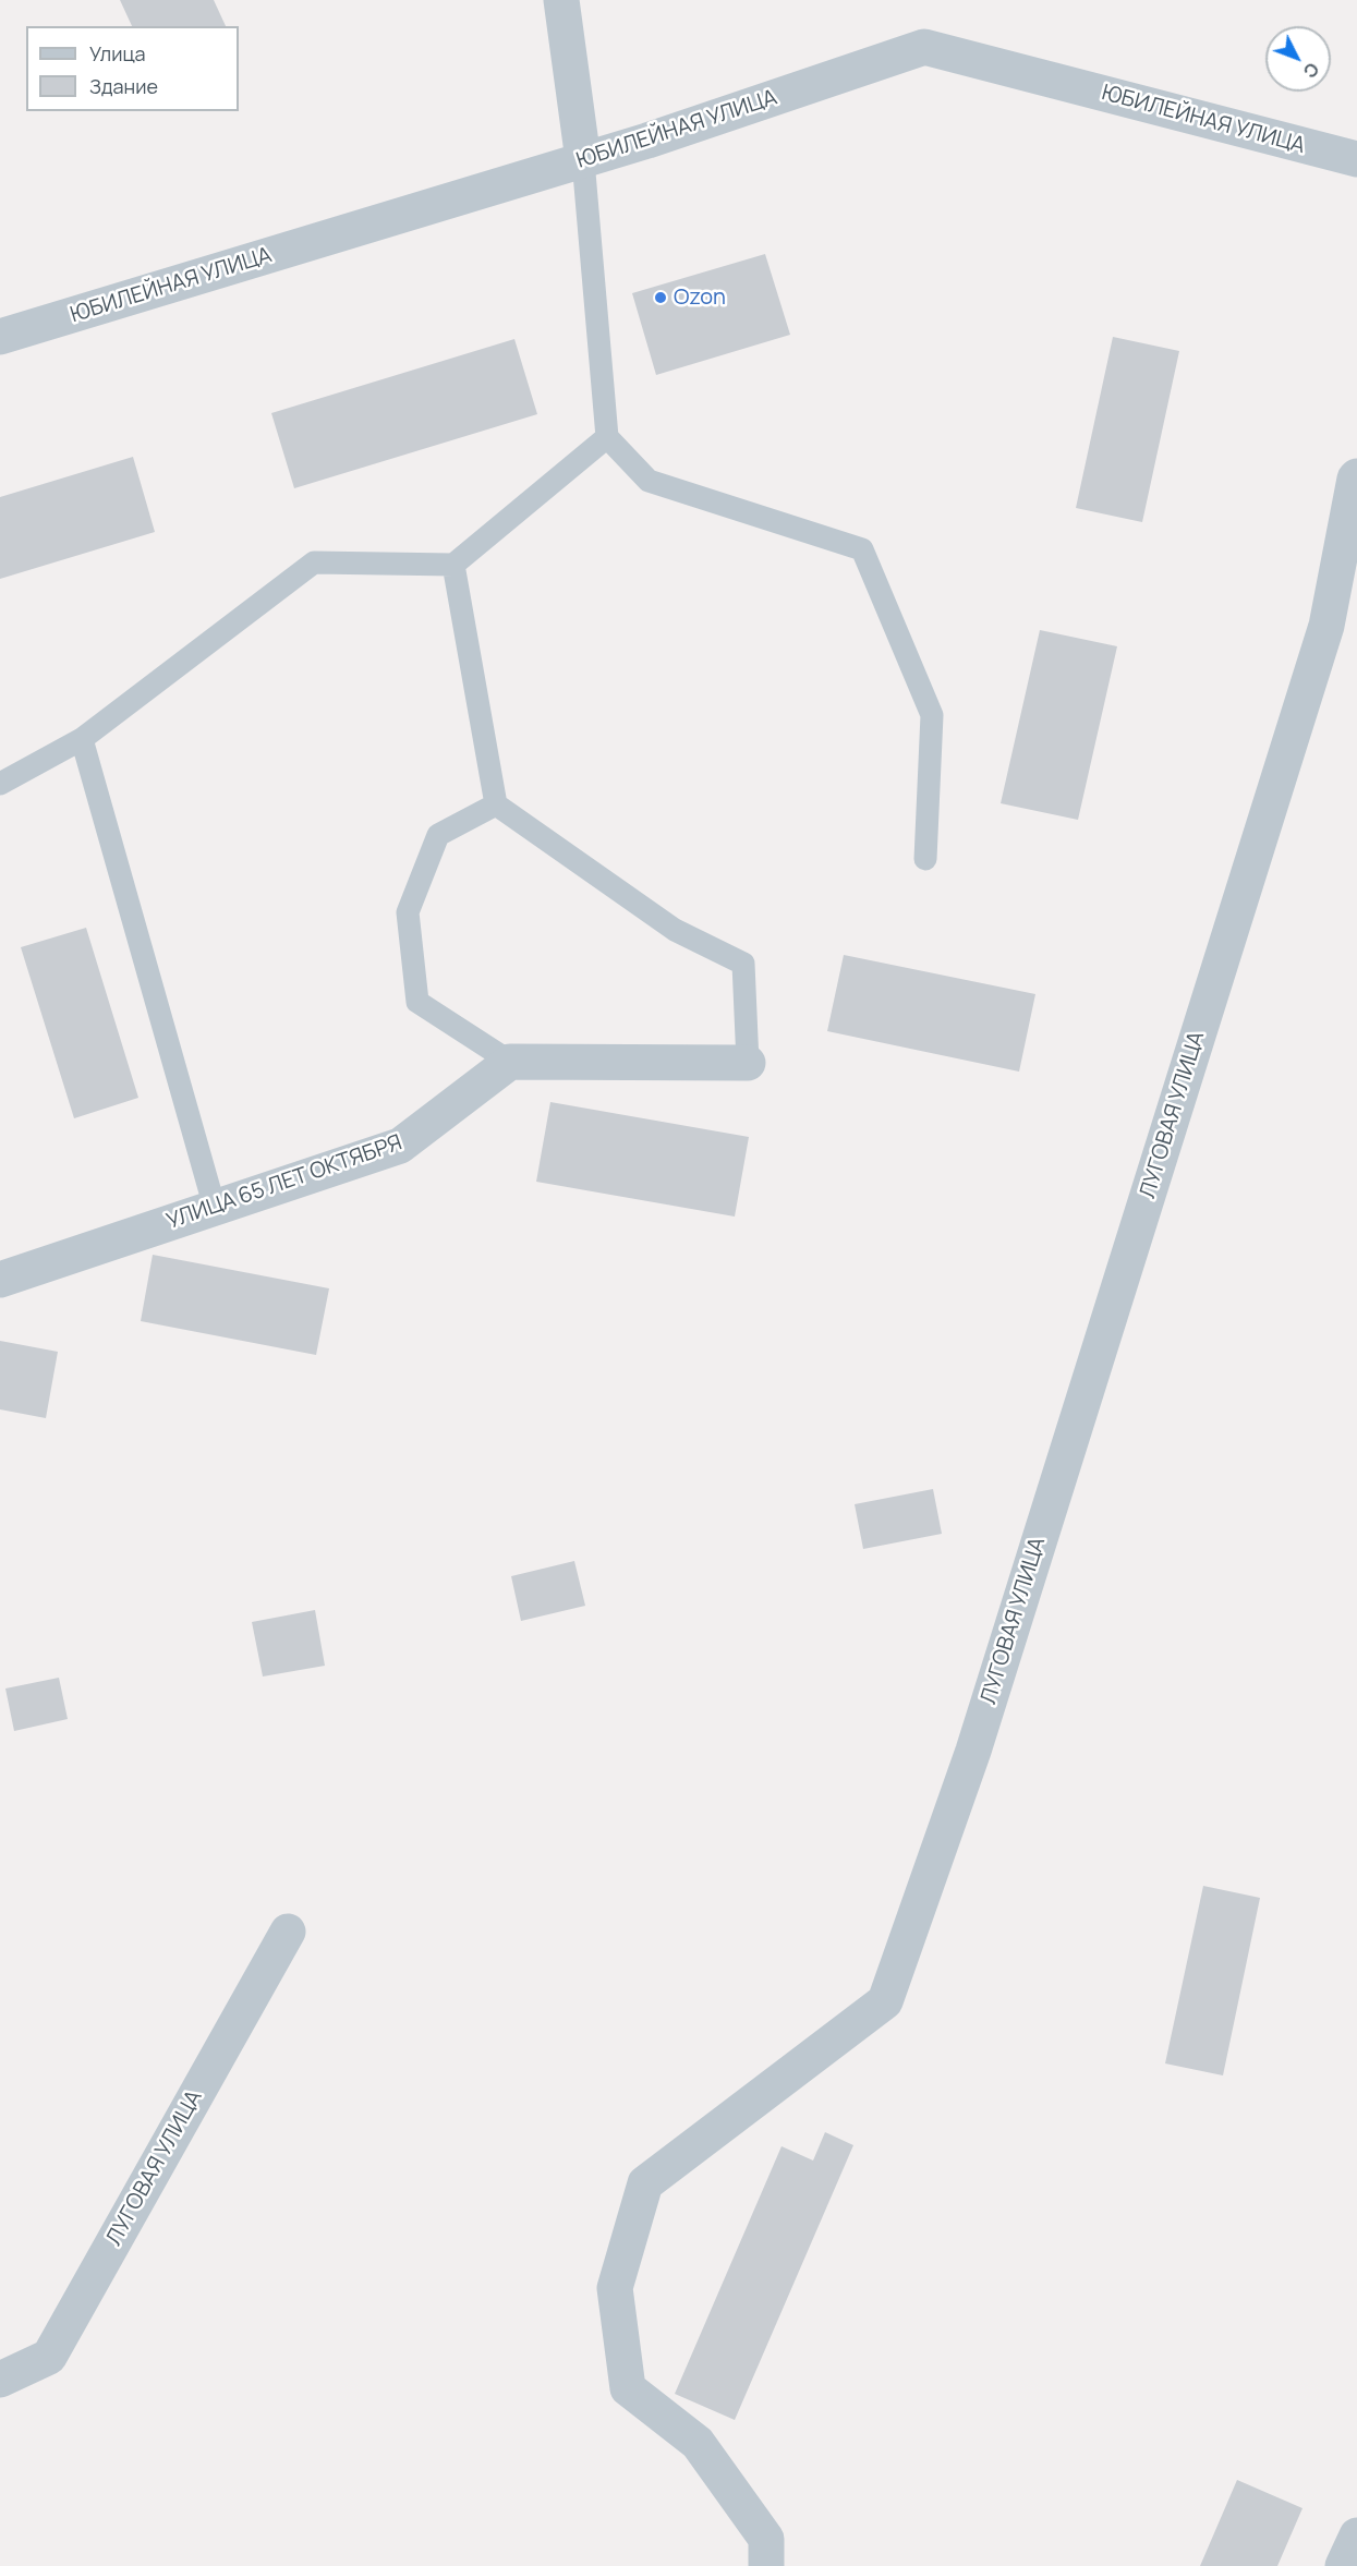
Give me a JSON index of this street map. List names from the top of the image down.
{
  "streets": {
    "street": ["ЮБИЛЕЙНАЯ УЛИЦА", "ЛУГОВАЯ УЛИЦА", "УЛИЦА 65 ЛЕТ ОКТЯБРЯ"]
  },
  "places": ["Ozon"],
  "legend": ["Улица", "Здание"],
  "north": "bottom right"
}
